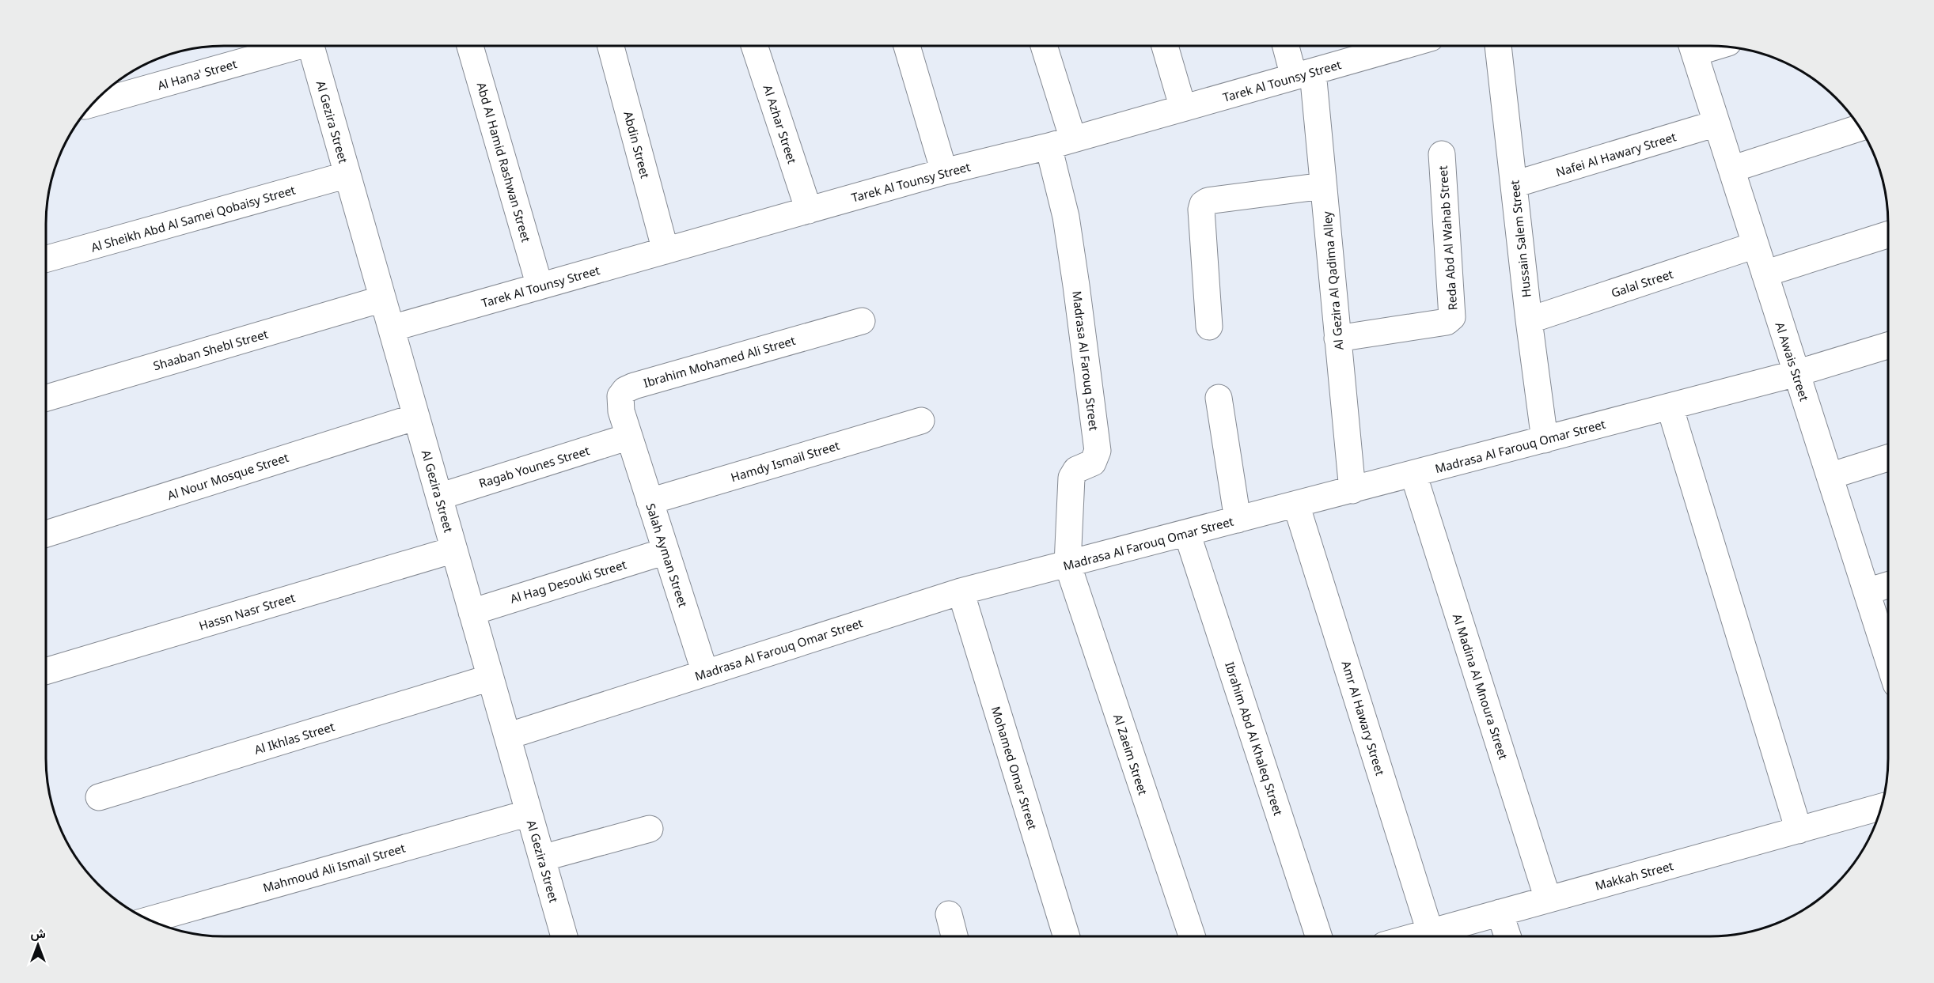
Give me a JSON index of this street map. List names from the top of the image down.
{
  "streets": {
    "street": [
      "Al Hana' Street",
      "Tarek Al Tounsy Street",
      "Al Gezira Street",
      "Al Azhar Street",
      "Abdin Street",
      "Nafei Al Hawary Street",
      "Abd Al Hamid Rashwan Street",
      "Al Sheikh Abd Al Samei Qobaisy Street",
      "Reda Abd Al Wahab Street",
      "Hussain Salem Street",
      "Al Gezira Al Qadima Alley",
      "Galal Street",
      "Shaaban Shebl Street",
      "Madrasa Al Farouq Street",
      "Ibrahim Mohamed Ali Street",
      "Al Awais Street",
      "Madrasa Al Farouq Omar Street",
      "Hamdy Ismail Street",
      "Ragab Younes Street",
      "Al Nour Mosque Street",
      "Salah Ayman Street",
      "Al Hag Desouki Street",
      "Hassn Nasr Street",
      "Al Madina Al Mnoura Street",
      "Amr Al Hawary Street",
      "Al Ikhlas Street",
      "Ibrahim Abd Al Khaleq Street",
      "Al Zaeim Street",
      "Mohamed Omar Street",
      "Mahmoud Ali Ismail Street",
      "Makkah Street"
    ]
  },
  "crossings": [
    ["Tarek Al Tounsy Street", "Al Gezira Street"],
    ["Tarek Al Tounsy Street", "Al Azhar Street"],
    ["Tarek Al Tounsy Street", "Abdin Street"],
    ["Tarek Al Tounsy Street", "Abd Al Hamid Rashwan Street"],
    ["Tarek Al Tounsy Street", "Al Gezira Al Qadima Alley"],
    ["Tarek Al Tounsy Street", "Madrasa Al Farouq Street"],
    ["Al Gezira Street", "Al Sheikh Abd Al Samei Qobaisy Street"],
    ["Al Gezira Street", "Shaaban Shebl Street"],
    ["Al Gezira Street", "Madrasa Al Farouq Omar Street"],
    ["Al Gezira Street", "Ragab Younes Street"],
    ["Al Gezira Street", "Al Nour Mosque Street"],
    ["Al Gezira Street", "Al Hag Desouki Street"],
    ["Al Gezira Street", "Hassn Nasr Street"],
    ["Al Gezira Street", "Al Ikhlas Street"],
    ["Al Gezira Street", "Mahmoud Ali Ismail Street"],
    ["Nafei Al Hawary Street", "Hussain Salem Street"],
    ["Nafei Al Hawary Street", "Al Awais Street"],
    ["Reda Abd Al Wahab Street", "Al Gezira Al Qadima Alley"],
    ["Hussain Salem Street", "Galal Street"],
    ["Hussain Salem Street", "Madrasa Al Farouq Omar Street"],
    ["Al Gezira Al Qadima Alley", "Madrasa Al Farouq Omar Street"],
    ["Galal Street", "Al Awais Street"],
    ["Madrasa Al Farouq Street", "Madrasa Al Farouq Omar Street"],
    ["Madrasa Al Farouq Street", "Al Zaeim Street"],
    ["Ibrahim Mohamed Ali Street", "Ragab Younes Street"],
    ["Ibrahim Mohamed Ali Street", "Salah Ayman Street"],
    ["Al Awais Street", "Madrasa Al Farouq Omar Street"],
    ["Madrasa Al Farouq Omar Street", "Salah Ayman Street"],
    ["Madrasa Al Farouq Omar Street", "Al Madina Al Mnoura Street"],
    ["Madrasa Al Farouq Omar Street", "Amr Al Hawary Street"],
    ["Madrasa Al Farouq Omar Street", "Ibrahim Abd Al Khaleq Street"],
    ["Madrasa Al Farouq Omar Street", "Al Zaeim Street"],
    ["Madrasa Al Farouq Omar Street", "Mohamed Omar Street"],
    ["Hamdy Ismail Street", "Salah Ayman Street"],
    ["Ragab Younes Street", "Salah Ayman Street"],
    ["Salah Ayman Street", "Al Hag Desouki Street"],
    ["Al Madina Al Mnoura Street", "Makkah Street"],
    ["Amr Al Hawary Street", "Makkah Street"]
  ],
  "north": "top"
}
